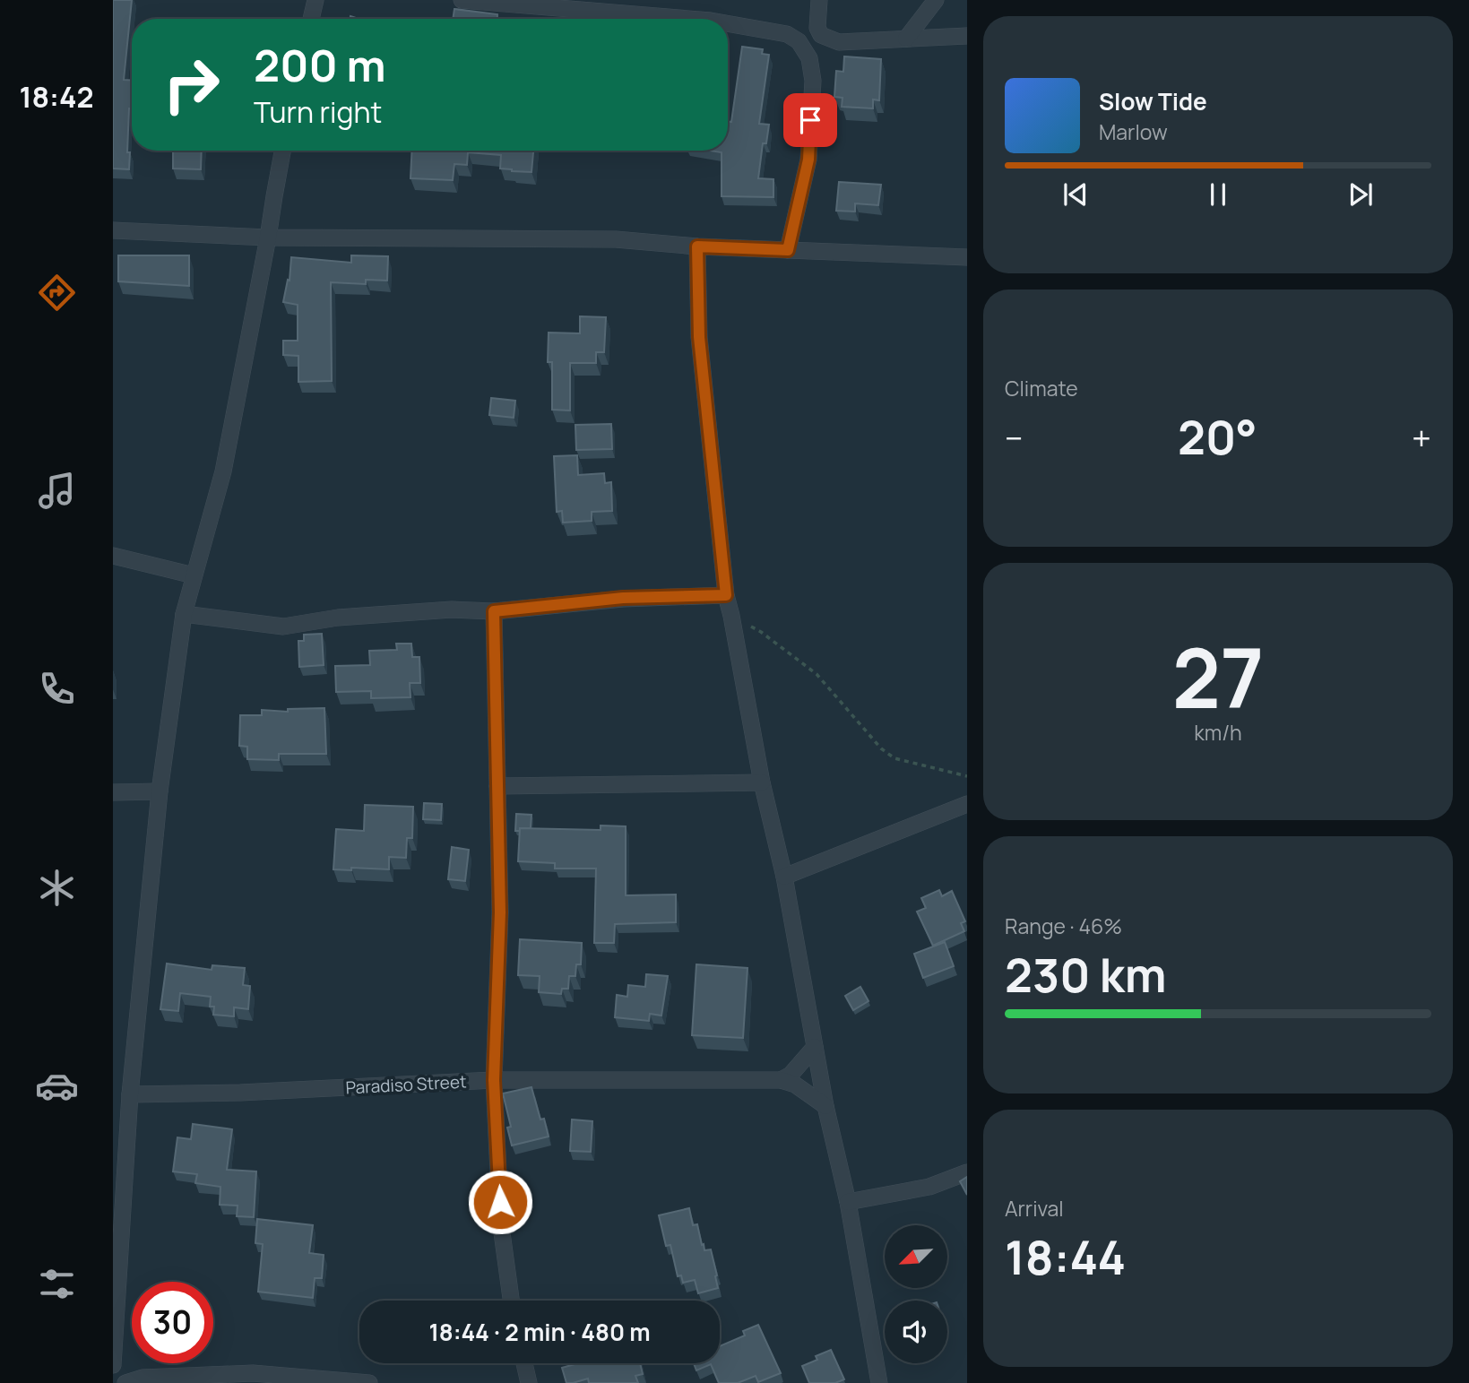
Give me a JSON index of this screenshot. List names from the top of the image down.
{
  "streets": {
    "street": ["Paradiso Street"]
  },
  "north": "bottom left",
  "page": {
    "tabs": "18:42",
    "turn": ["200 m", "Turn right"],
    "song": ["Slow Tide", "Marlow"],
    "tile": [
      "Climate",
      ["27", "km/h"],
      ["Range · 46%", "230 km"],
      ["Arrival", "18:44"]
    ],
    "heat": ["−", "20°", "+"],
    "limit": "30",
    "trip": "18:44 · 2 min · 480 m"
  }
}
